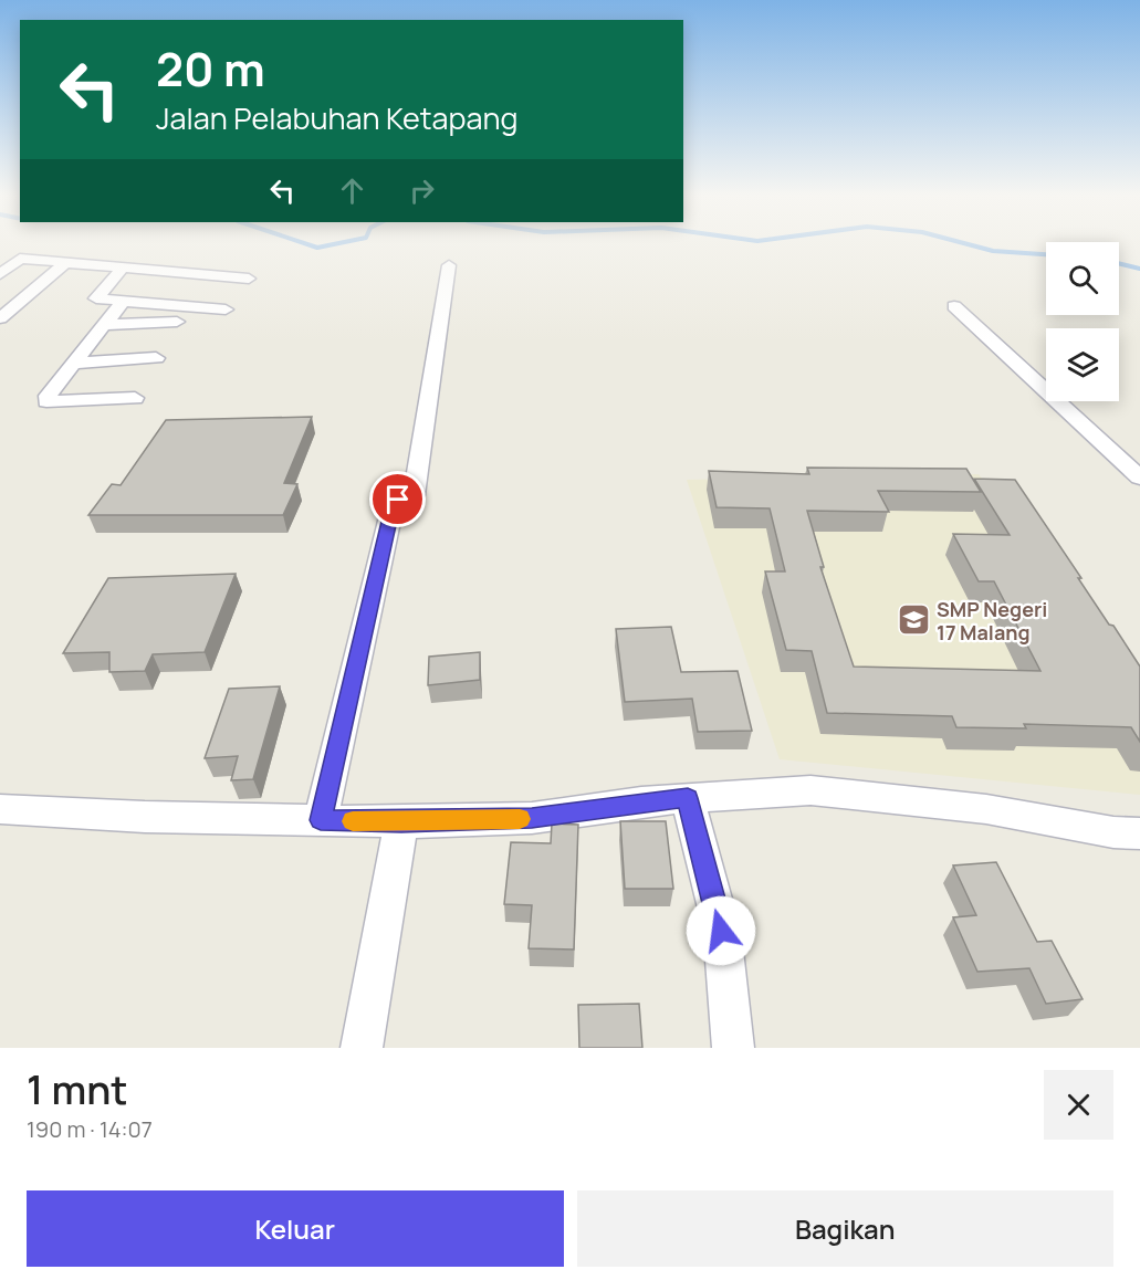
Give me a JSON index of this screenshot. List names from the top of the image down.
{
  "places": {
    "school or university": ["SMP Negeri 17 Malang"]
  },
  "page": {
    "turn": ["20 m", "Jalan Pelabuhan Ketapang"],
    "heading": ["1 mnt", "190 m · 14:07"],
    "buttons": ["Keluar", "Bagikan"]
  }
}
